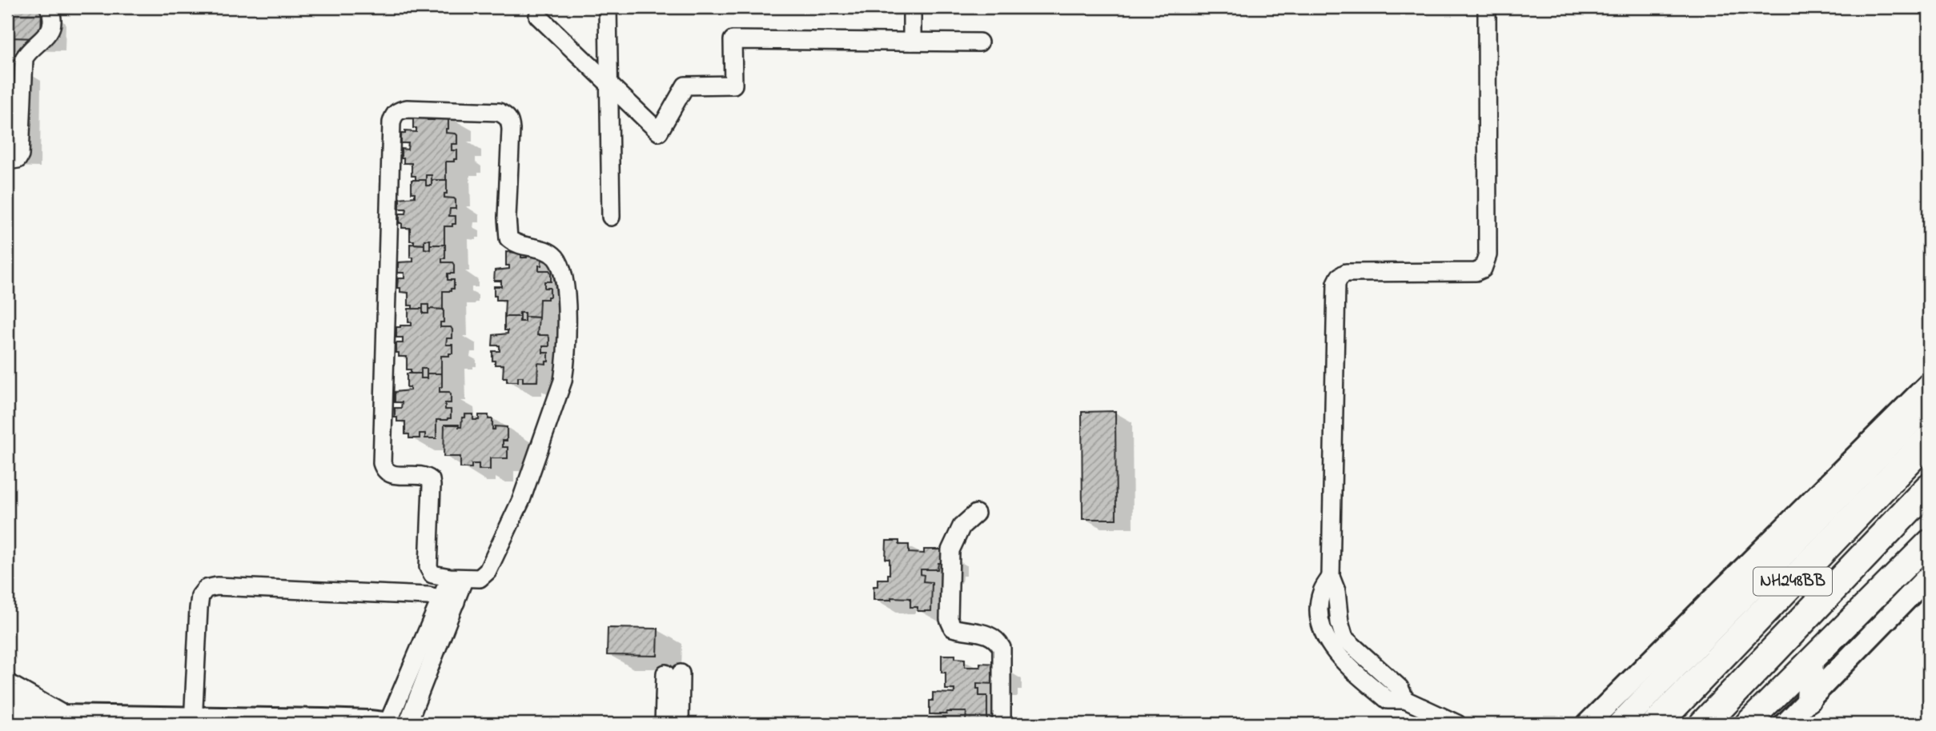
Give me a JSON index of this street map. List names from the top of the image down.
{
  "streets": {
    "highway": ["NH248BB"]
  }
}
